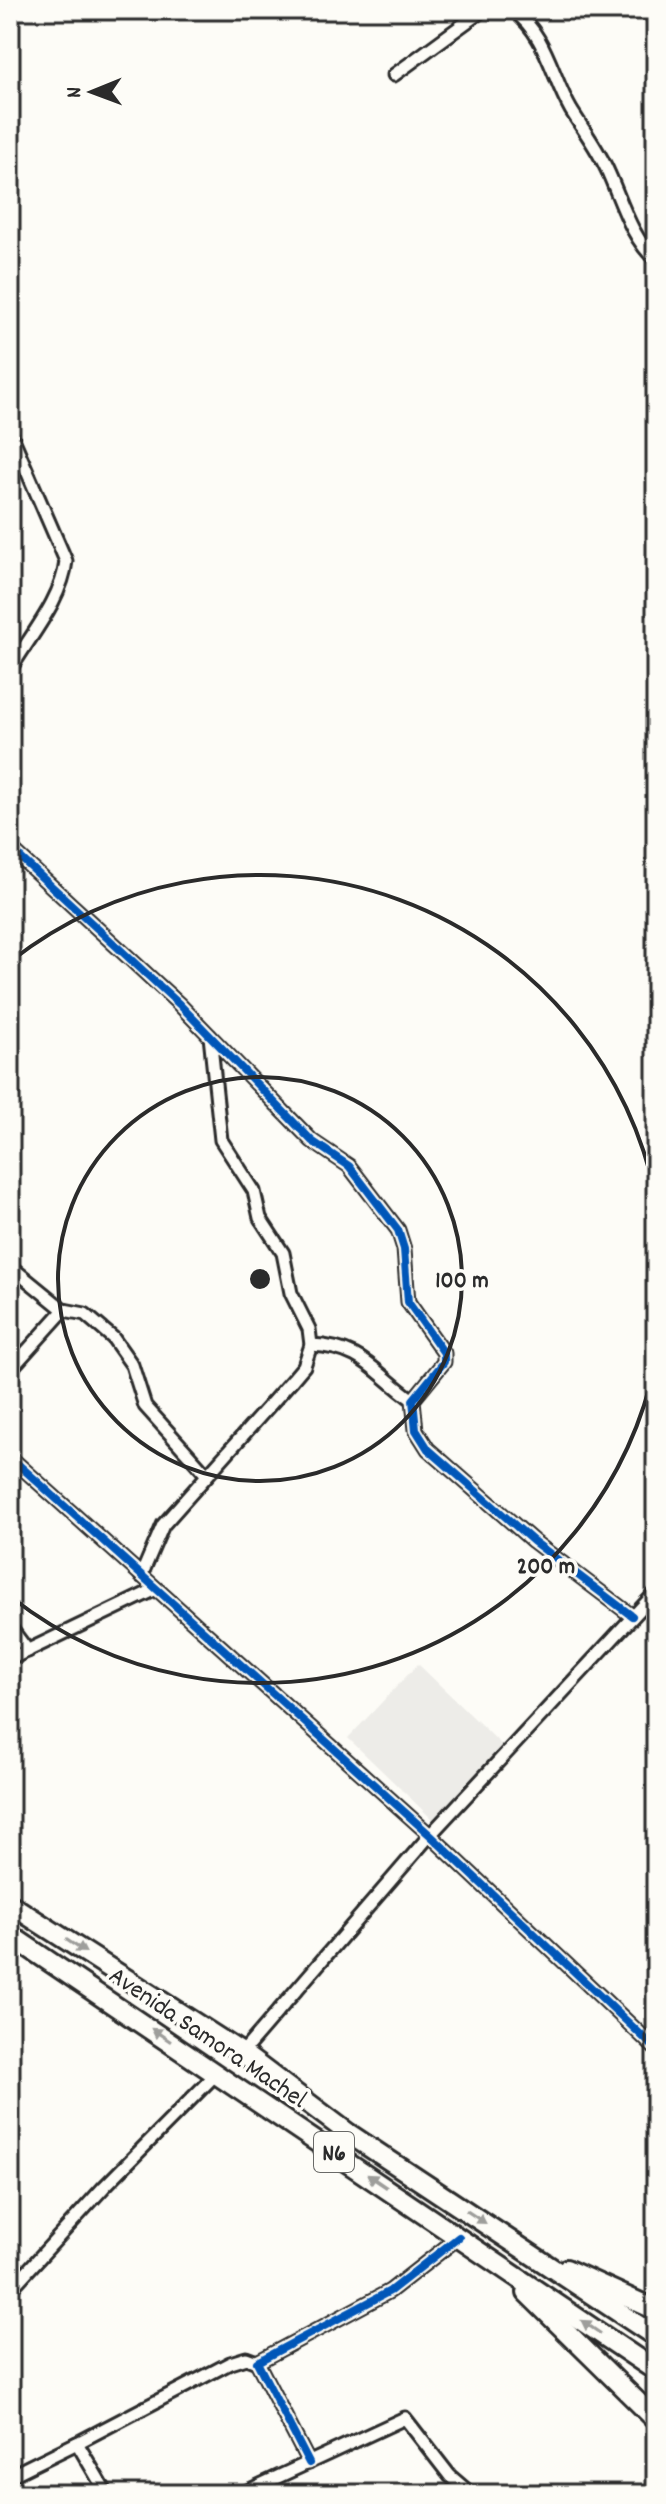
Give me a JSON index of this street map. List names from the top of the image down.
{
  "streets": {
    "highway": ["Avenida Samora Machel", "N6"]
  },
  "north": "left",
  "rings": ["100 m", "200 m"]
}
